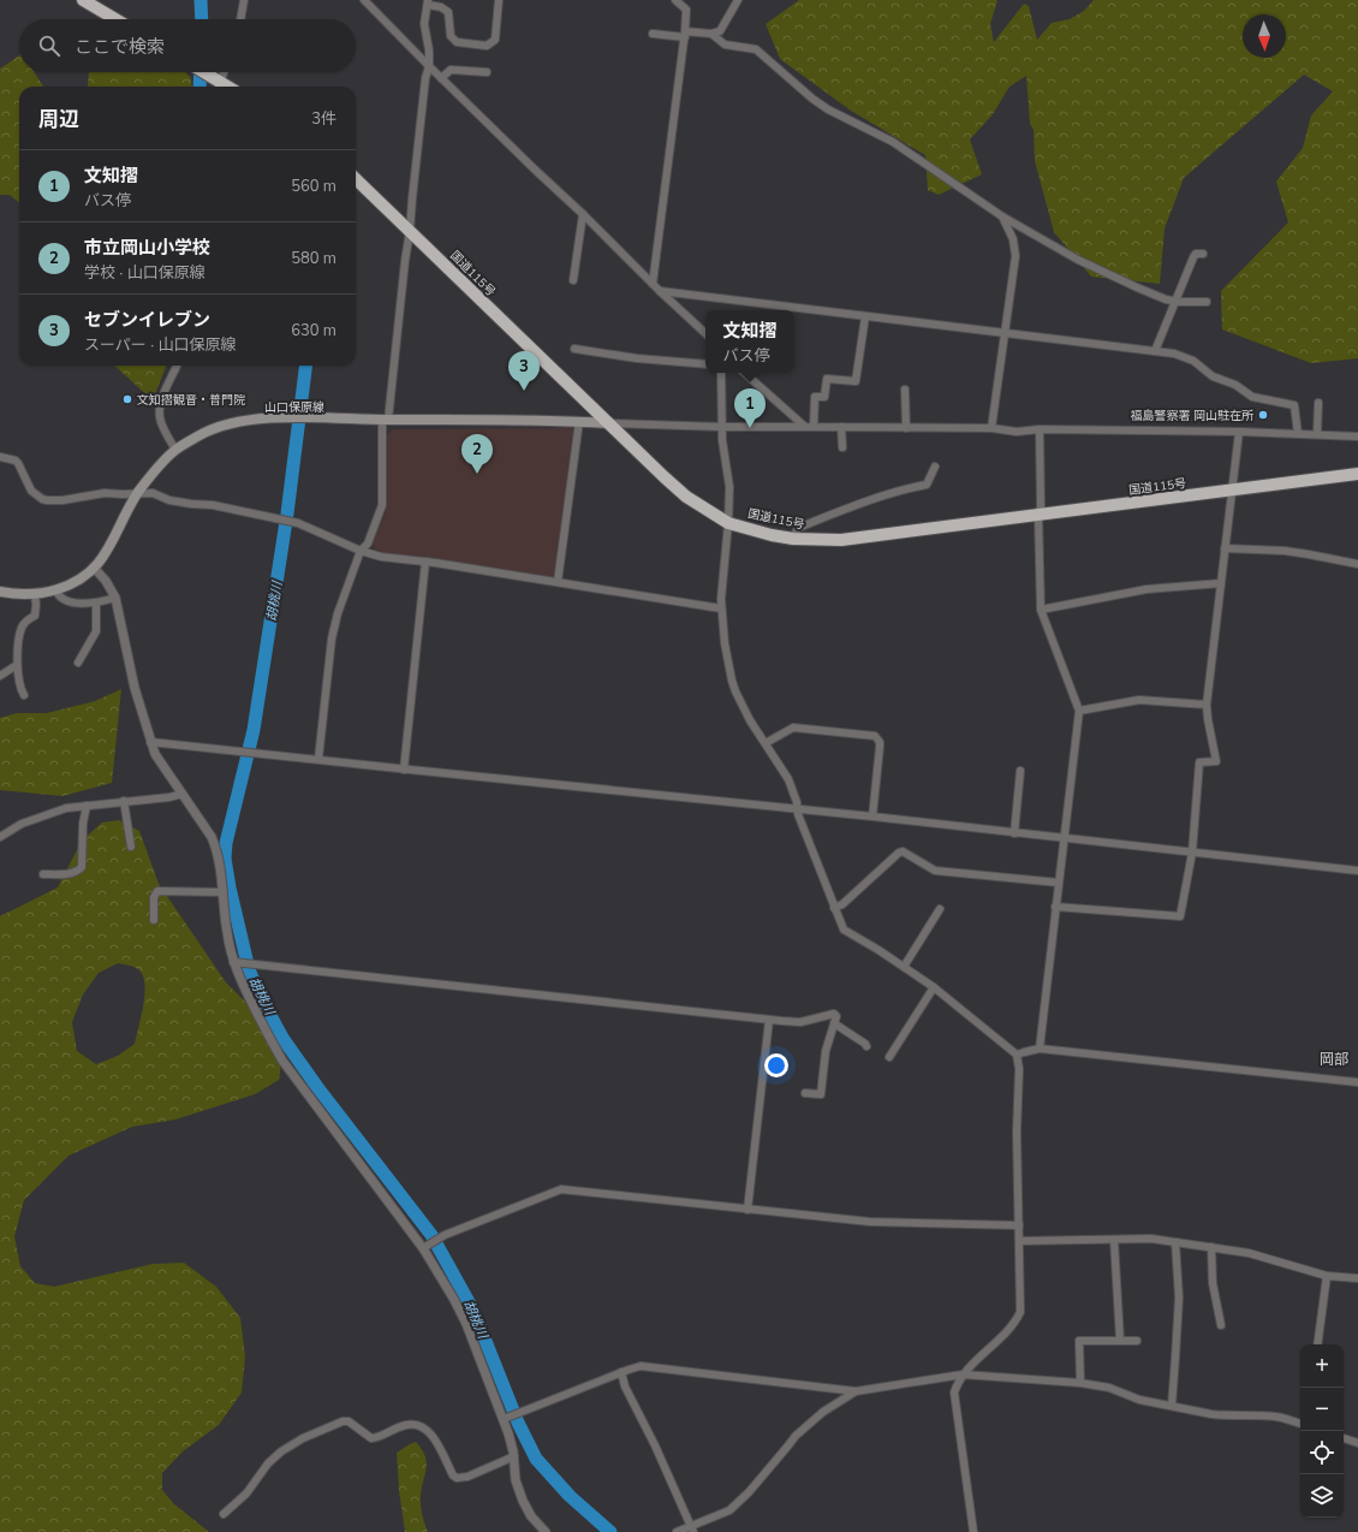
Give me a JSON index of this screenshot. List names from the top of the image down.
{
  "streets": {
    "highway": ["国道115号"],
    "main road": ["山口保原線"]
  },
  "crossings": [
    ["国道115号", "山口保原線"]
  ],
  "districts": ["岡部"],
  "water": ["胡桃川"],
  "places": ["文知摺観音・普門院", "福島警察署 岡山駐在所"],
  "north": "bottom",
  "page": {
    "search": "ここで検索",
    "heading": ["周辺", "3件"],
    "list": [
      {
        "mark": "1",
        "name": "文知摺",
        "note": "バス停",
        "value": "560 m"
      },
      {
        "mark": "2",
        "name": "市立岡山小学校",
        "note": "学校 · 山口保原線",
        "value": "580 m"
      },
      {
        "mark": "3",
        "name": "セブンイレブン",
        "note": "スーパー · 山口保原線",
        "value": "630 m"
      }
    ],
    "popup": ["文知摺", "バス停"],
    "pins": ["3", "1", "2"],
    "map_buttons": ["+", "−"]
  }
}
